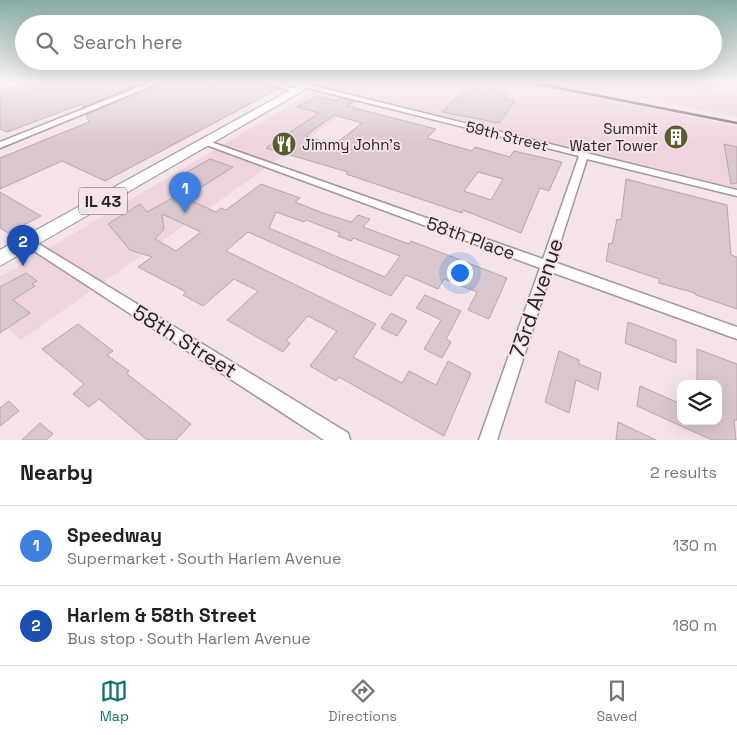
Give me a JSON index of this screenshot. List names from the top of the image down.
{
  "streets": {
    "main road": ["IL 43"],
    "street": [
      "59th Street",
      "58th Place",
      "73rd Avenue",
      "58th Street"
    ]
  },
  "crossings": [
    ["59th Street", "73rd Avenue"],
    ["IL 43", "58th Place"],
    ["IL 43", "58th Street"],
    ["58th Place", "73rd Avenue"]
  ],
  "places": {
    "building": ["Summit Water Tower"],
    "restaurant": ["Jimmy John's"]
  },
  "page": {
    "search": "Search here",
    "pins": ["1", "2"],
    "heading": ["Nearby", "2 results"],
    "list": [
      {
        "mark": "1",
        "name": "Speedway",
        "note": "Supermarket · South Harlem Avenue",
        "value": "130 m"
      },
      {
        "mark": "2",
        "name": "Harlem & 58th Street",
        "note": "Bus stop · South Harlem Avenue",
        "value": "180 m"
      }
    ],
    "nav": ["Map", "Directions", "Saved"]
  }
}
